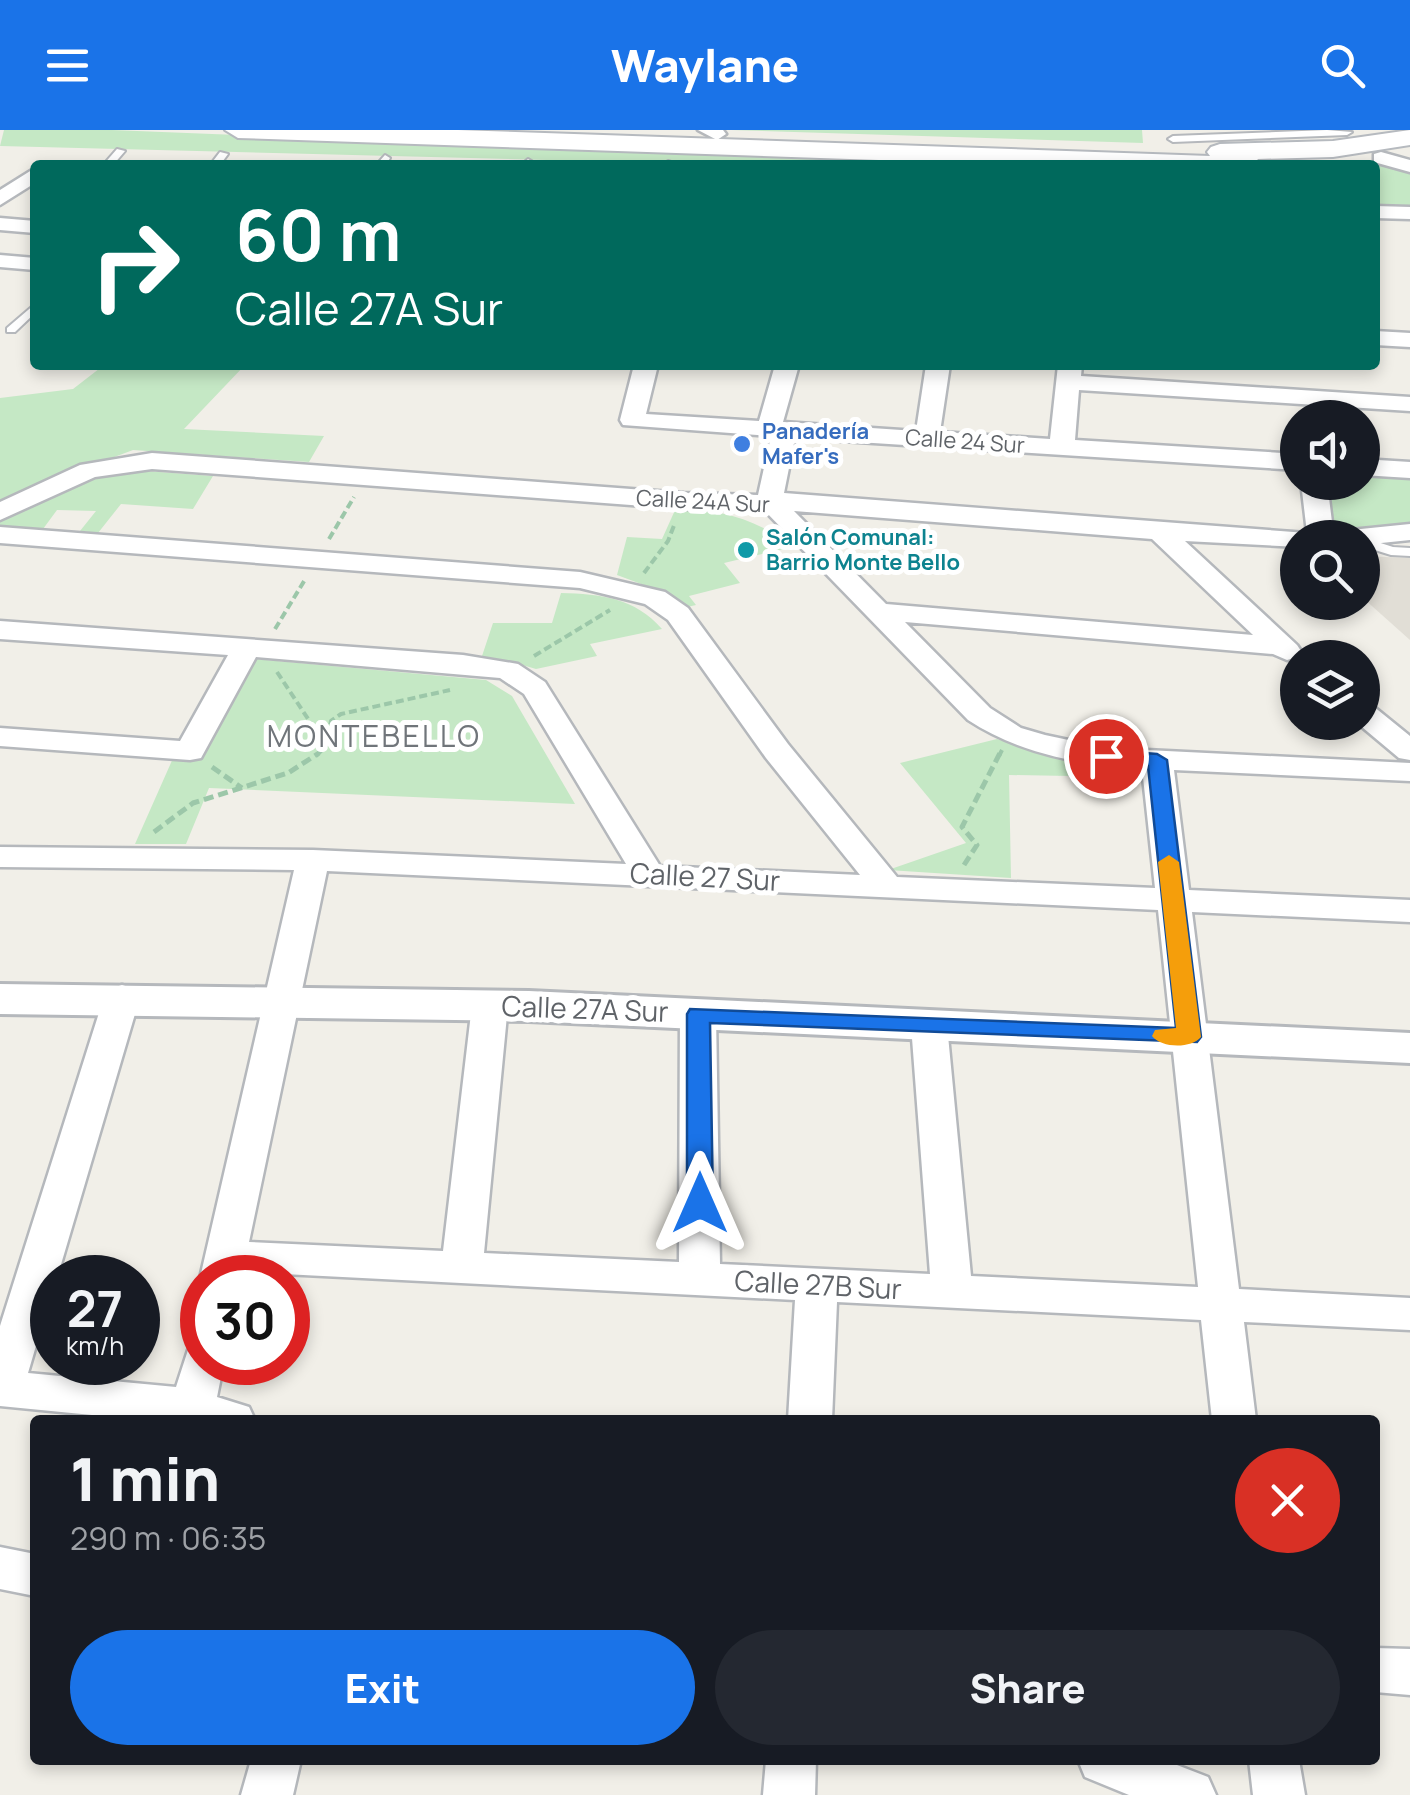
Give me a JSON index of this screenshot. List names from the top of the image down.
{
  "streets": {
    "street": [
      "Calle 24 Sur",
      "Calle 24A Sur",
      "Calle 27 Sur",
      "Calle 27A Sur",
      "Calle 27B Sur"
    ]
  },
  "districts": ["MONTEBELLO"],
  "places": ["Panadería Mafer's", "Salón Comunal: Barrio Monte Bello"],
  "page": {
    "header": "Waylane",
    "turn": ["60 m", "Calle 27A Sur"],
    "speed": "27 km/h",
    "limit": "30",
    "heading": ["1 min", "290 m · 06:35"],
    "buttons": ["Exit", "Share"]
  }
}
